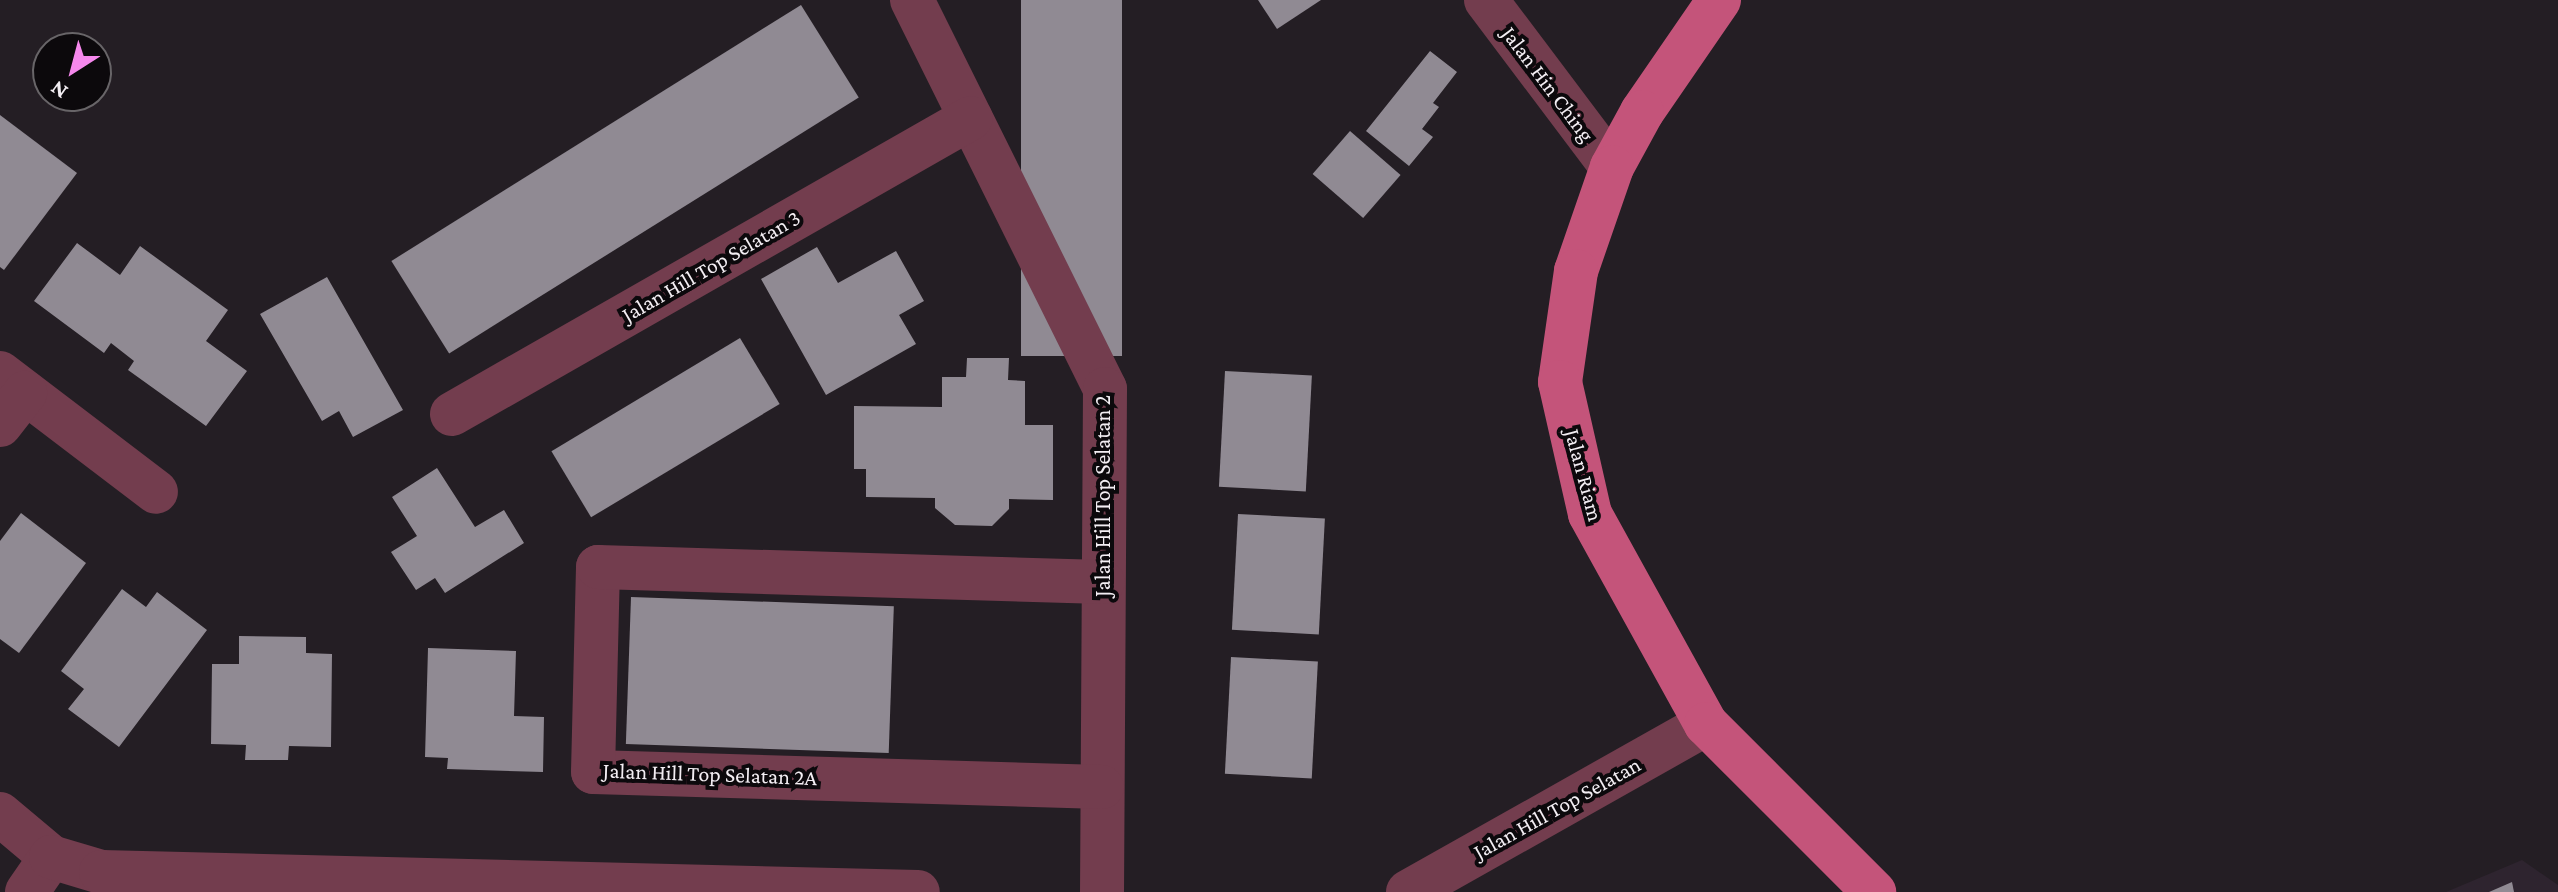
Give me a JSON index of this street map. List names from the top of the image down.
{
  "streets": {
    "main road": ["Jalan Riam"],
    "street": [
      "Jalan Hin Ching",
      "Jalan Hill Top Selatan 3",
      "Jalan Hill Top Selatan 2",
      "Jalan Hill Top Selatan 2A",
      "Jalan Hill Top Selatan"
    ]
  },
  "crossings": [
    ["Jalan Hin Ching", "Jalan Riam"],
    ["Jalan Hill Top Selatan 3", "Jalan Hill Top Selatan 2"],
    ["Jalan Riam", "Jalan Hill Top Selatan"],
    ["Jalan Hill Top Selatan 2", "Jalan Hill Top Selatan 2A"]
  ],
  "north": "bottom left"
}
